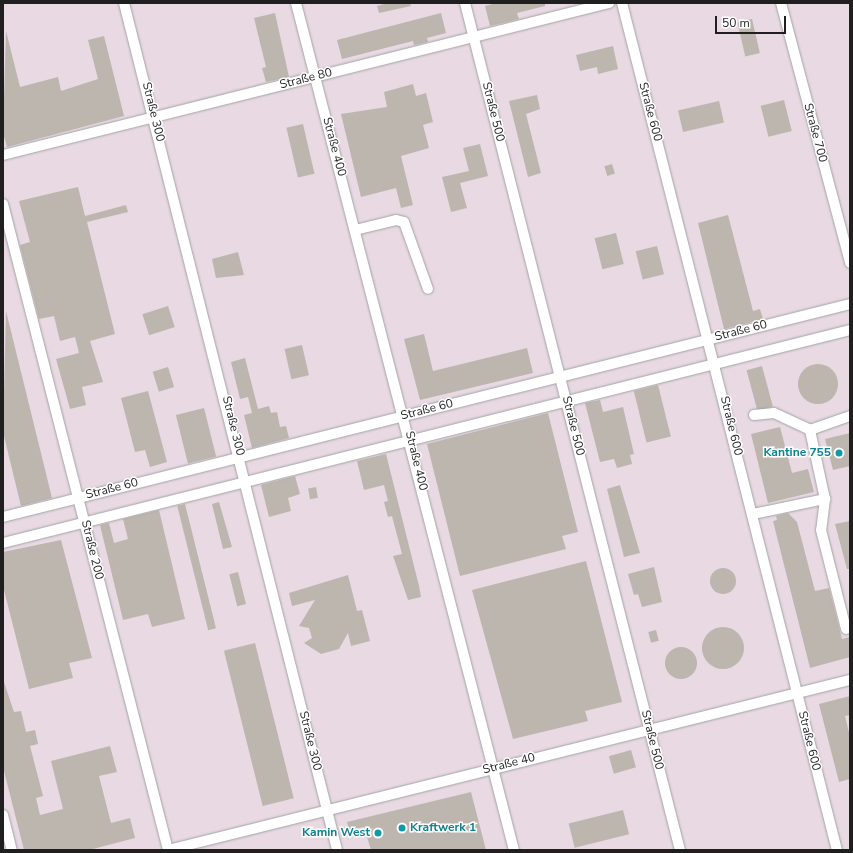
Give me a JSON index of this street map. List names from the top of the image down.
{
  "streets": {
    "street": [
      "Straße 80",
      "Straße 300",
      "Straße 500",
      "Straße 600",
      "Straße 700",
      "Straße 400",
      "Straße 60",
      "Straße 200",
      "Straße 40"
    ]
  },
  "crossings": [
    ["Straße 80", "Straße 300"],
    ["Straße 80", "Straße 500"],
    ["Straße 80", "Straße 400"],
    ["Straße 300", "Straße 60"],
    ["Straße 300", "Straße 40"],
    ["Straße 500", "Straße 60"],
    ["Straße 500", "Straße 40"],
    ["Straße 600", "Straße 60"],
    ["Straße 600", "Straße 40"],
    ["Straße 400", "Straße 60"],
    ["Straße 400", "Straße 40"],
    ["Straße 60", "Straße 200"],
    ["Straße 200", "Straße 40"]
  ],
  "places": ["Kantine 755", "Kraftwerk 1", "Kamin West"],
  "scale_bar": "50 m"
}
